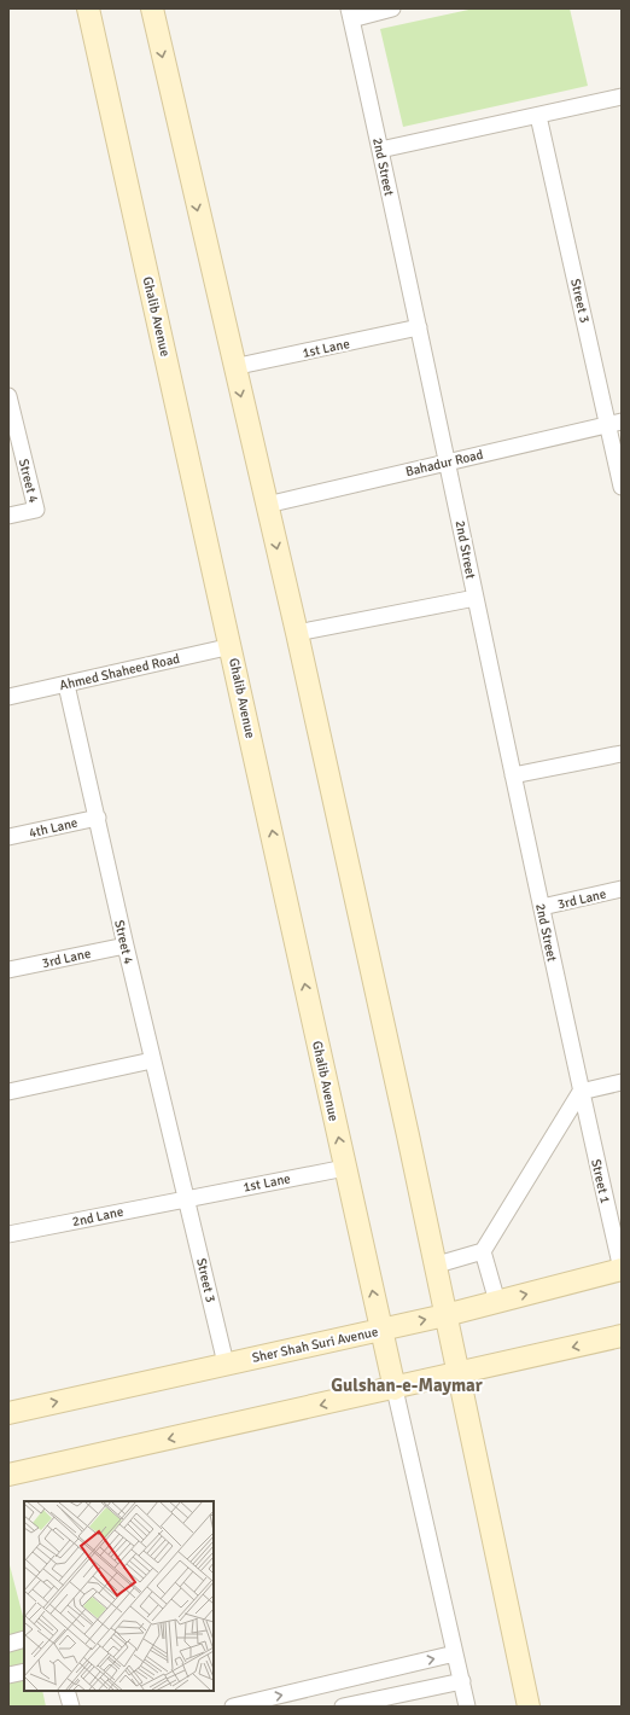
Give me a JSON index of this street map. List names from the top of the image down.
{
  "streets": {
    "street": [
      "2nd Street",
      "Street 3",
      "Ghalib Avenue",
      "1st Lane",
      "Bahadur Road",
      "Street 4",
      "Ahmed Shaheed Road",
      "4th Lane",
      "3rd Lane",
      "Street 1",
      "2nd Lane",
      "Sher Shah Suri Avenue"
    ]
  },
  "crossings": [
    ["2nd Street", "1st Lane"],
    ["2nd Street", "Bahadur Road"],
    ["2nd Street", "3rd Lane"],
    ["2nd Street", "Street 1"],
    ["Street 3", "1st Lane"],
    ["Street 3", "Bahadur Road"],
    ["Street 3", "Street 4"],
    ["Street 3", "2nd Lane"],
    ["Street 3", "Sher Shah Suri Avenue"],
    ["Ghalib Avenue", "1st Lane"],
    ["Ghalib Avenue", "Ahmed Shaheed Road"],
    ["Ghalib Avenue", "Sher Shah Suri Avenue"],
    ["1st Lane", "Street 4"],
    ["1st Lane", "2nd Lane"],
    ["Street 4", "Ahmed Shaheed Road"],
    ["Street 4", "4th Lane"],
    ["Street 4", "3rd Lane"],
    ["Street 4", "2nd Lane"],
    ["Street 1", "Sher Shah Suri Avenue"]
  ],
  "districts": ["Gulshan-e-Maymar"]
}
